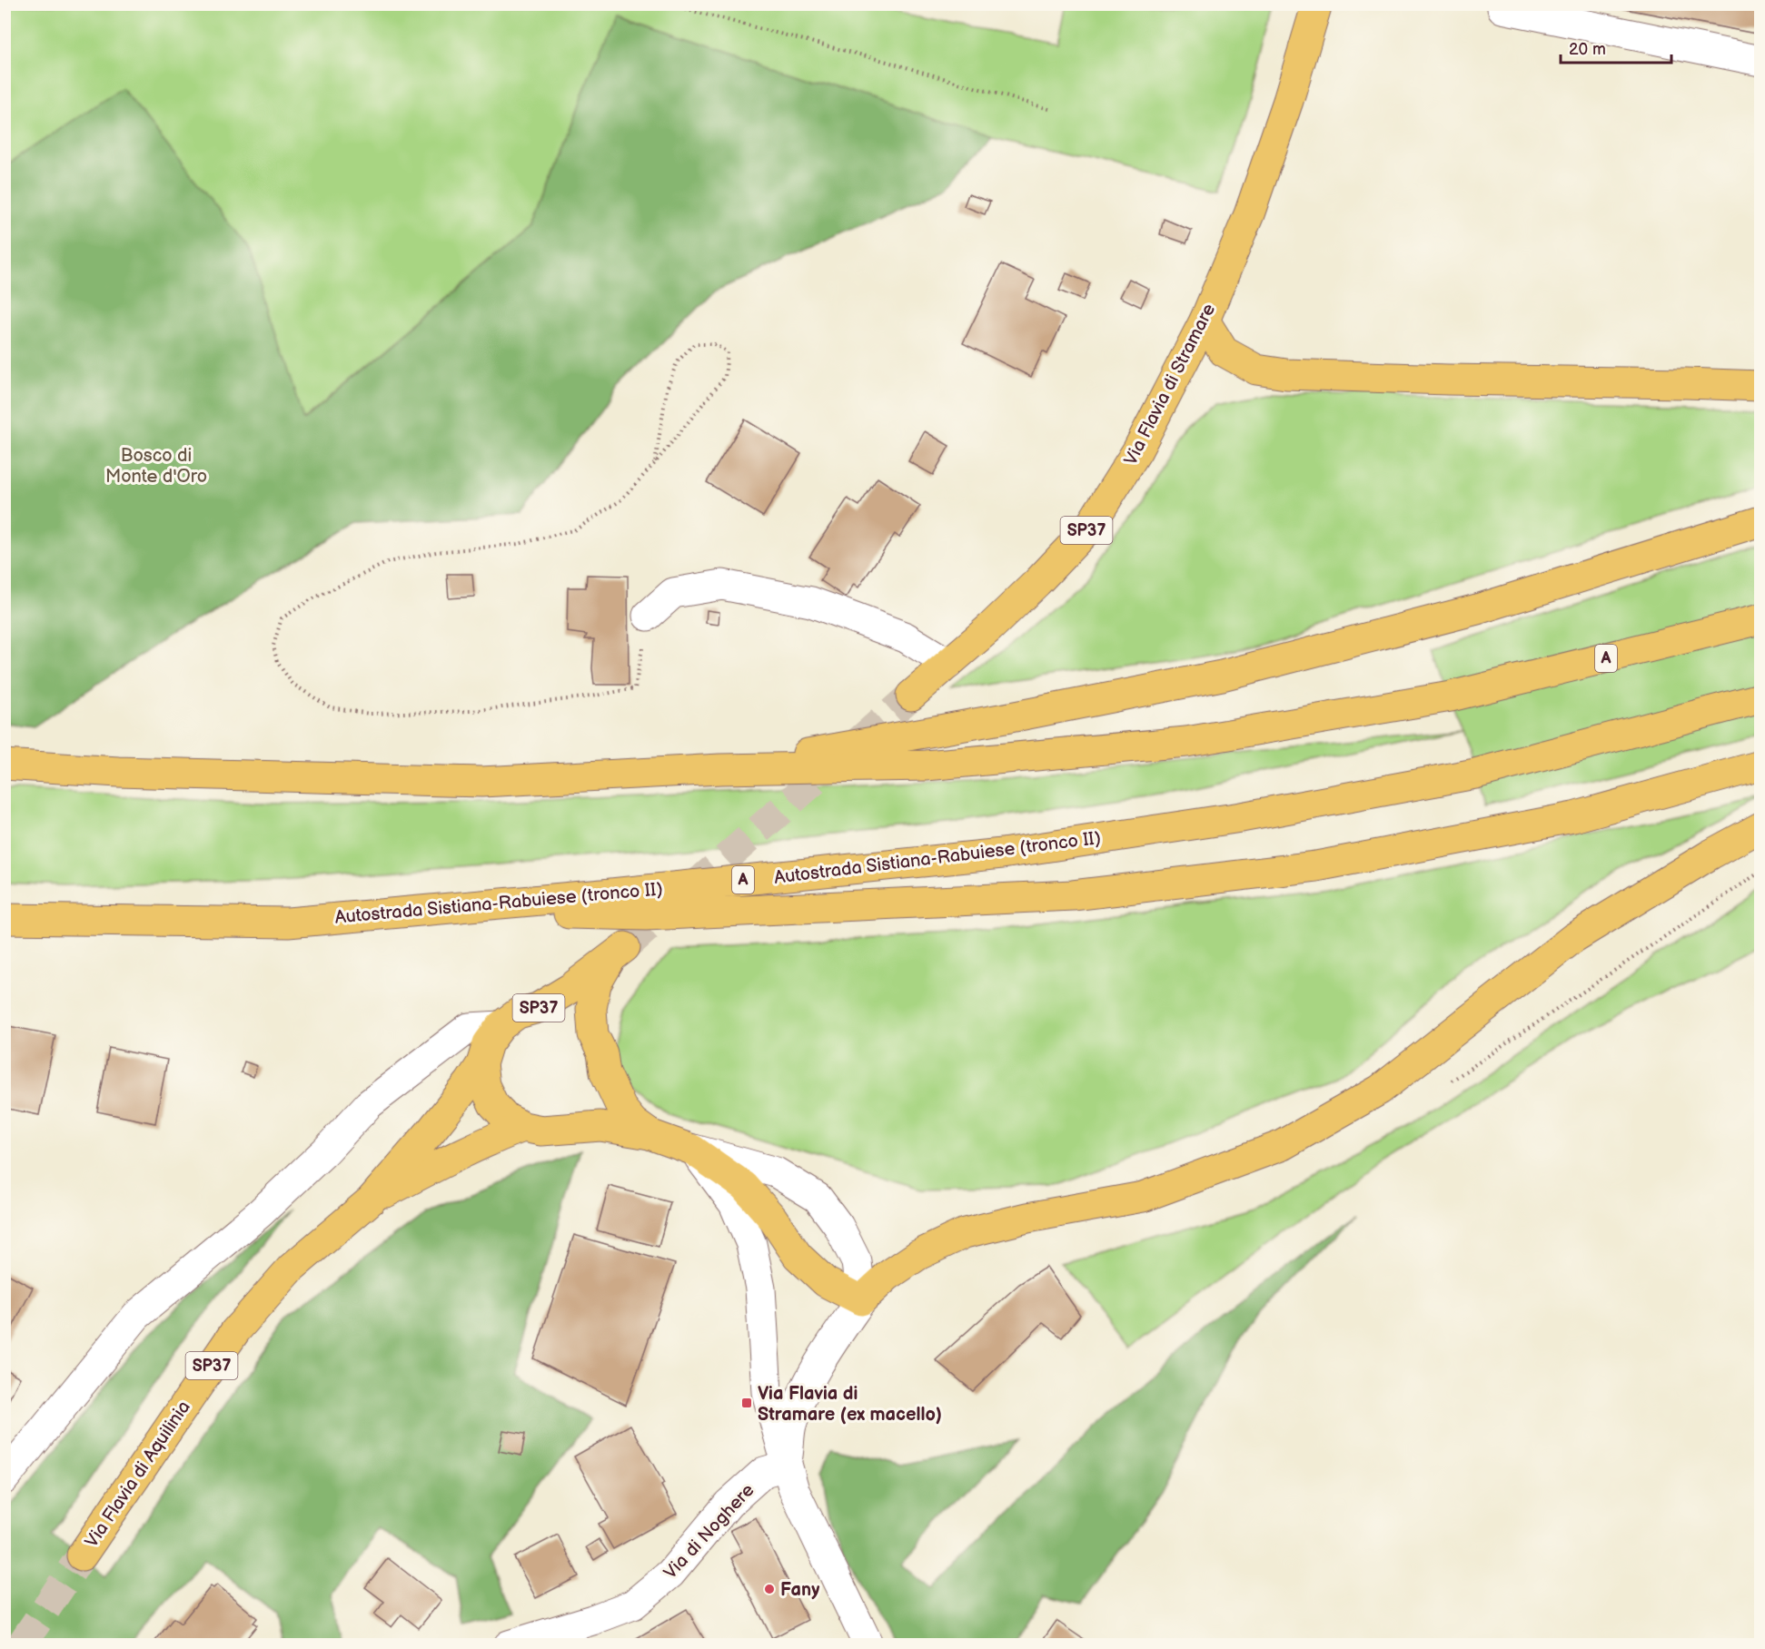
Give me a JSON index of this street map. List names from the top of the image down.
{
  "streets": {
    "main road": [
      "Via Flavia di Stramare",
      "SP37",
      "A",
      "Autostrada Sistiana-Rabuiese (tronco II)",
      "Via Flavia di Aquilinia"
    ],
    "street": ["Via di Noghere"]
  },
  "crossings": [
    ["SP37", "Via Flavia di Aquilinia"]
  ],
  "parks": ["Bosco di Monte d'Oro"],
  "places": {
    "transit": ["Via Flavia di Stramare (ex macello)"],
    "other": ["Fany"]
  },
  "scale_bar": "20 m"
}
